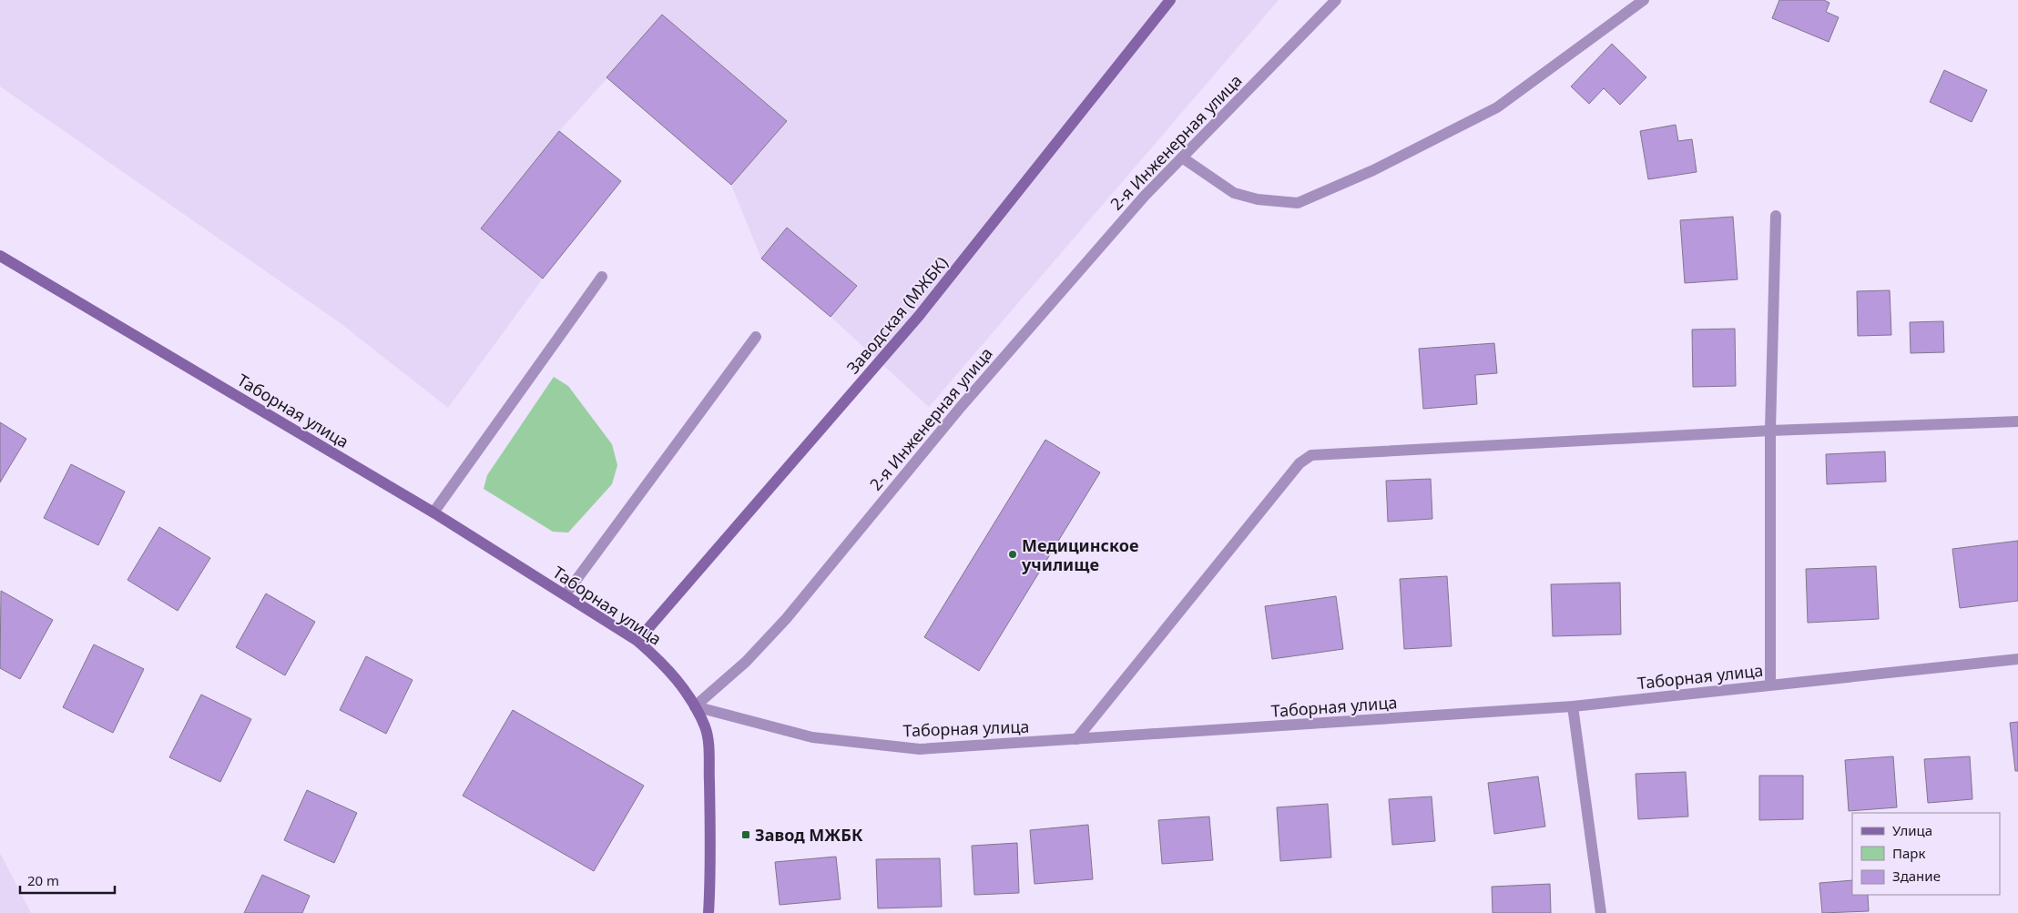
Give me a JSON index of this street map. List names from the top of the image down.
{
  "streets": {
    "street": ["2-я Инженерная улица", "Заводская (МЖБК)", "Таборная улица"]
  },
  "crossings": [
    ["2-я Инженерная улица", "Таборная улица"],
    ["Заводская (МЖБК)", "Таборная улица"]
  ],
  "places": {
    "other": ["Медицинское училище"],
    "transit": ["Завод МЖБК"]
  },
  "legend": ["Улица", "Парк", "Здание"],
  "scale_bar": "20 m"
}
